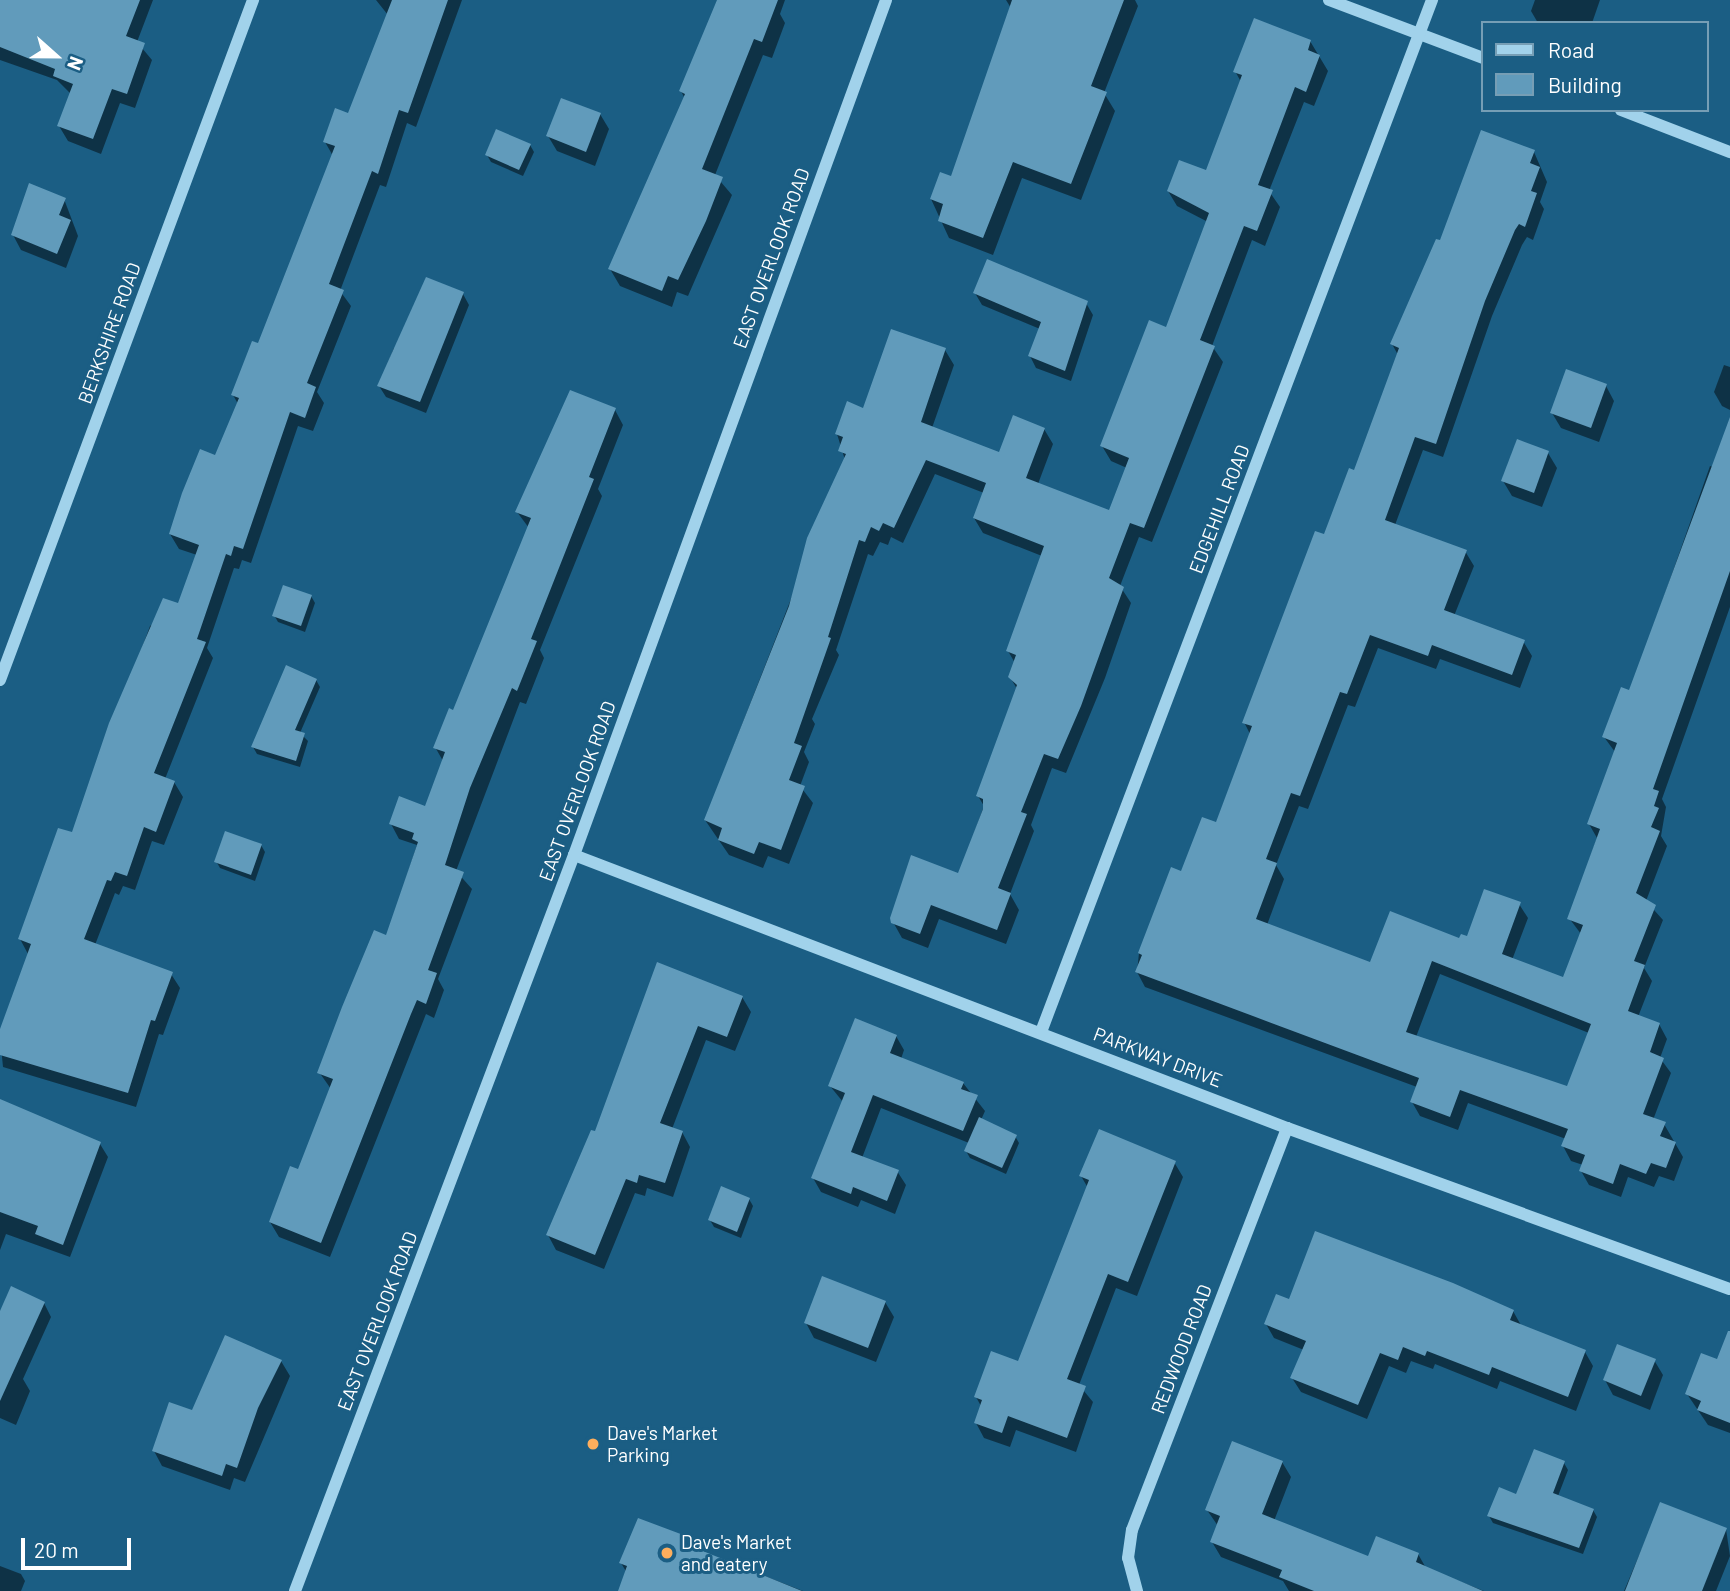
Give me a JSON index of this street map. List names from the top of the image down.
{
  "streets": {
    "street": [
      "EAST OVERLOOK ROAD",
      "BERKSHIRE ROAD",
      "EDGEHILL ROAD",
      "PARKWAY DRIVE",
      "REDWOOD ROAD"
    ]
  },
  "crossings": [
    ["EAST OVERLOOK ROAD", "PARKWAY DRIVE"],
    ["EDGEHILL ROAD", "PARKWAY DRIVE"],
    ["PARKWAY DRIVE", "REDWOOD ROAD"]
  ],
  "places": ["Dave's Market Parking", "Dave's Market and eatery"],
  "legend": ["Road", "Building"],
  "scale_bar": "20 m",
  "north": "right"
}
